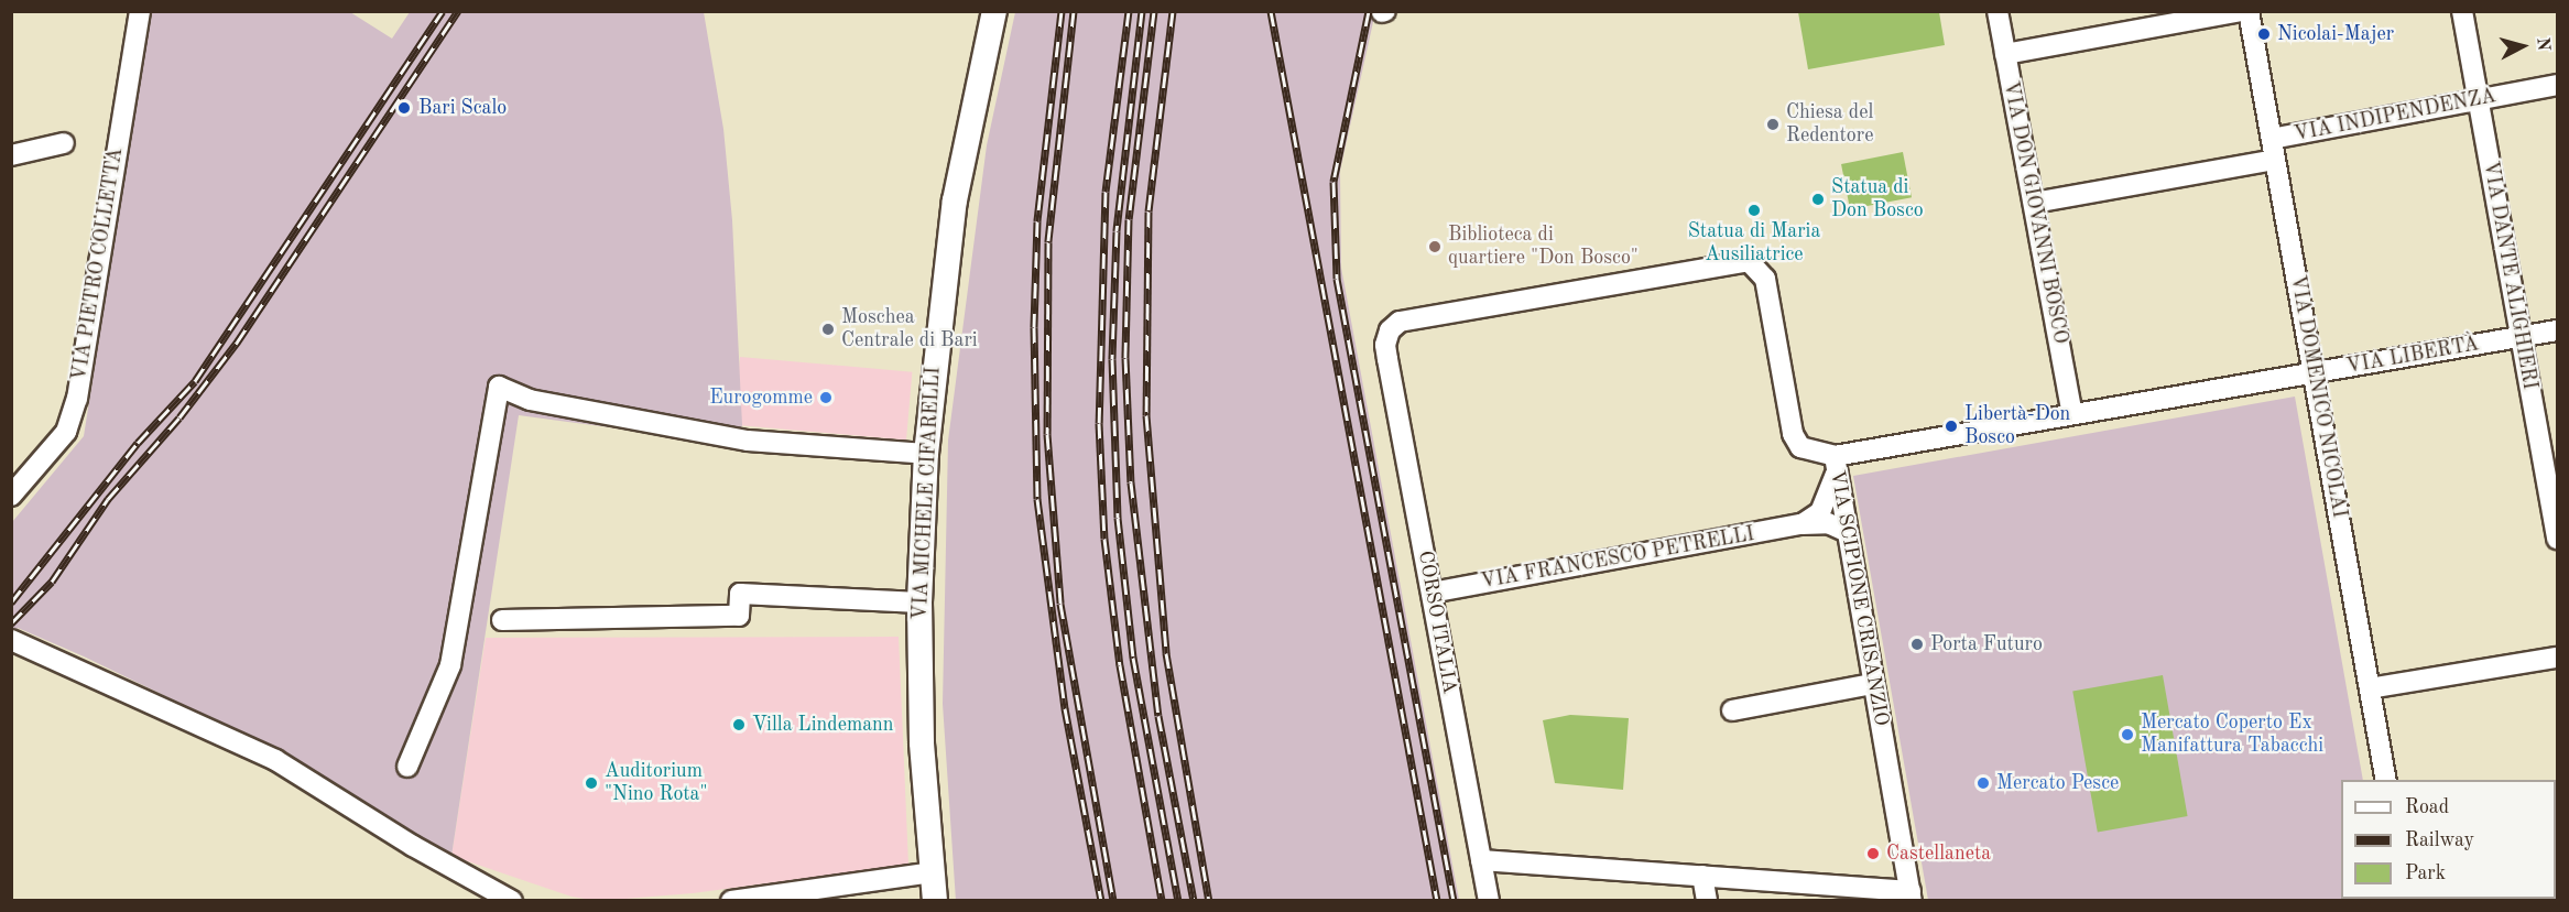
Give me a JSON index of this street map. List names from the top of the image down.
{
  "streets": {
    "main road": ["VIA MICHELE CIFARELLI"],
    "street": [
      "VIA INDIPENDENZA",
      "VIA DON GIOVANNI BOSCO",
      "VIA PIETRO COLLETTA",
      "VIA DANTE ALIGHIERI",
      "VIA LIBERTÀ",
      "VIA DOMENICO NICOLAI",
      "VIA FRANCESCO PETRELLI",
      "VIA SCIPIONE CRISANZIO",
      "CORSO ITALIA"
    ]
  },
  "crossings": [
    ["VIA INDIPENDENZA", "VIA DANTE ALIGHIERI"],
    ["VIA INDIPENDENZA", "VIA DOMENICO NICOLAI"],
    ["VIA DON GIOVANNI BOSCO", "VIA LIBERTÀ"],
    ["VIA DANTE ALIGHIERI", "VIA LIBERTÀ"],
    ["VIA LIBERTÀ", "VIA DOMENICO NICOLAI"],
    ["VIA LIBERTÀ", "VIA SCIPIONE CRISANZIO"],
    ["VIA FRANCESCO PETRELLI", "VIA SCIPIONE CRISANZIO"],
    ["VIA FRANCESCO PETRELLI", "CORSO ITALIA"],
    ["VIA SCIPIONE CRISANZIO", "CORSO ITALIA"]
  ],
  "places": [
    "Nicolai-Majer",
    "Bari Scalo",
    "Chiesa del Redentore",
    "Statua di Don Bosco",
    "Statua di Maria Ausiliatrice",
    "Biblioteca di quartiere \"Don Bosco\"",
    "Moschea Centrale di Bari",
    "Eurogomme",
    "Libertà-Don Bosco",
    "Porta Futuro",
    "Villa Lindemann",
    "Mercato Coperto Ex Manifattura Tabacchi",
    "Auditorium \"Nino Rota\"",
    "Mercato Pesce",
    "Castellaneta"
  ],
  "legend": ["Road", "Railway", "Park"],
  "north": "right"
}
